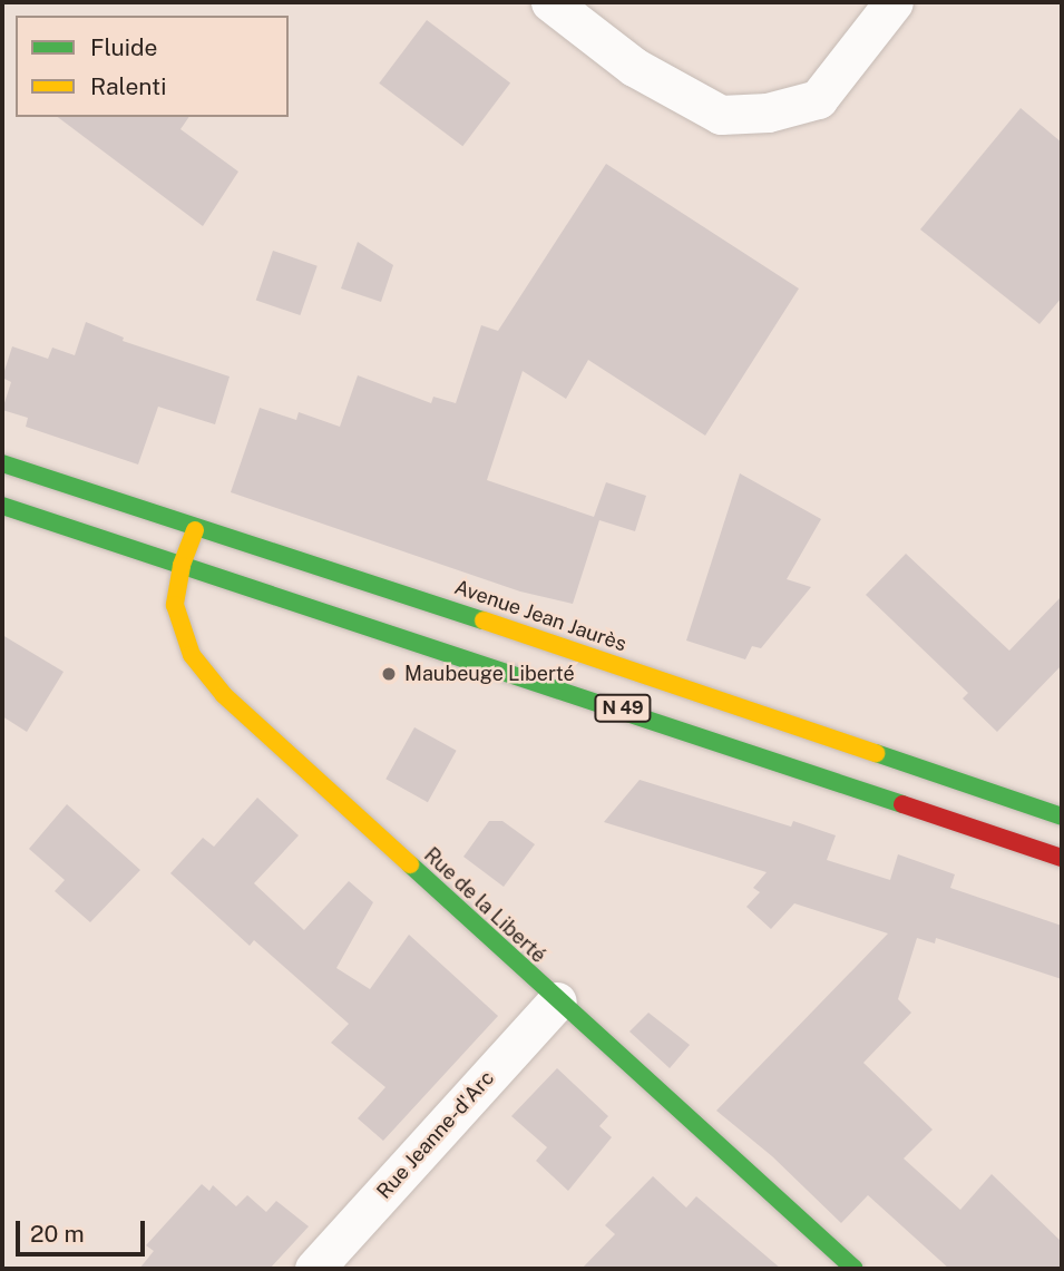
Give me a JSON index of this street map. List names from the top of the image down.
{
  "streets": {
    "main road": ["Avenue Jean Jaurès", "N 49", "Rue de la Liberté"],
    "street": ["Rue Jeanne-d'Arc"]
  },
  "crossings": [
    ["Avenue Jean Jaurès", "Rue de la Liberté"],
    ["N 49", "Rue de la Liberté"],
    ["Rue de la Liberté", "Rue Jeanne-d'Arc"]
  ],
  "places": ["Maubeuge Liberté"],
  "legend": ["Fluide", "Ralenti"],
  "scale_bar": "20 m"
}
